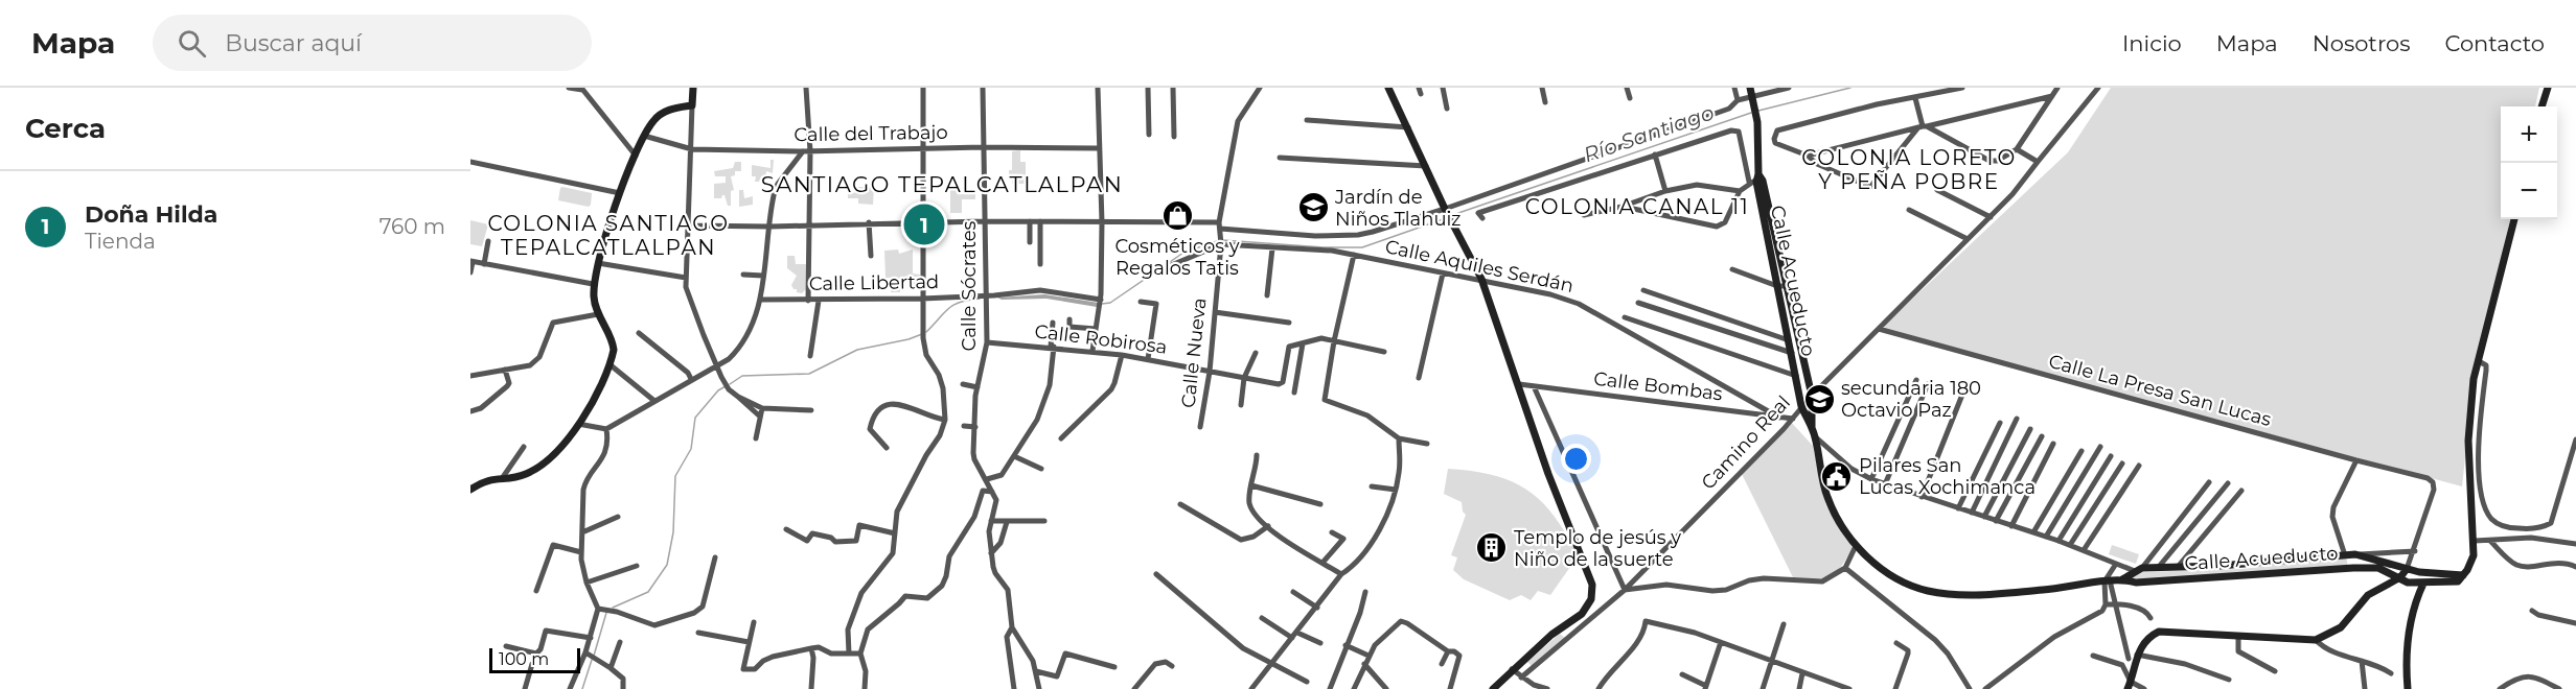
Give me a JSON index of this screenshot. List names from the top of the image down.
{
  "streets": {
    "street": [
      "Calle del Trabajo",
      "Calle Aquiles Serdán",
      "Calle Acueducto",
      "Calle Libertad",
      "Calle Sócrates",
      "Calle Robirosa",
      "Calle Nueva",
      "Calle Bombas",
      "Calle La Presa San Lucas",
      "Camino Real"
    ]
  },
  "crossings": [
    ["Calle del Trabajo", "Calle Sócrates"],
    ["Calle Aquiles Serdán", "Calle Nueva"],
    ["Calle Aquiles Serdán", "Calle Bombas"],
    ["Calle Acueducto", "Calle La Presa San Lucas"],
    ["Calle Acueducto", "Camino Real"],
    ["Calle Libertad", "Calle Sócrates"],
    ["Calle Sócrates", "Calle Robirosa"],
    ["Calle Robirosa", "Calle Nueva"],
    ["Calle Bombas", "Camino Real"],
    ["Calle La Presa San Lucas", "Camino Real"]
  ],
  "districts": [
    "COLONIA LORETO Y PEÑA POBRE",
    "SANTIAGO TEPALCATLALPAN",
    "COLONIA CANAL 11",
    "COLONIA SANTIAGO TEPALCATLALPAN"
  ],
  "water": ["Río Santiago"],
  "places": {
    "school or university": ["Jardín de Niños Tlahuiz", "secundaria 180 Octavio Paz"],
    "shop": ["Cosméticos y Regalos Tatis"],
    "public building": ["Pilares San Lucas Xochimanca"],
    "building": ["Templo de jesús y Niño de la suerte"]
  },
  "scale_bar": "100 m",
  "page": {
    "header": "Mapa",
    "search": "Buscar aquí",
    "nav": [
      "Inicio",
      "Mapa",
      "Nosotros",
      "Contacto"
    ],
    "heading": "Cerca",
    "map_buttons": ["+", "−"],
    "list": [
      {
        "mark": "1",
        "name": "Doña Hilda",
        "note": "Tienda",
        "value": "760 m"
      }
    ],
    "pins": "1",
    "scale": "100 m"
  }
}
